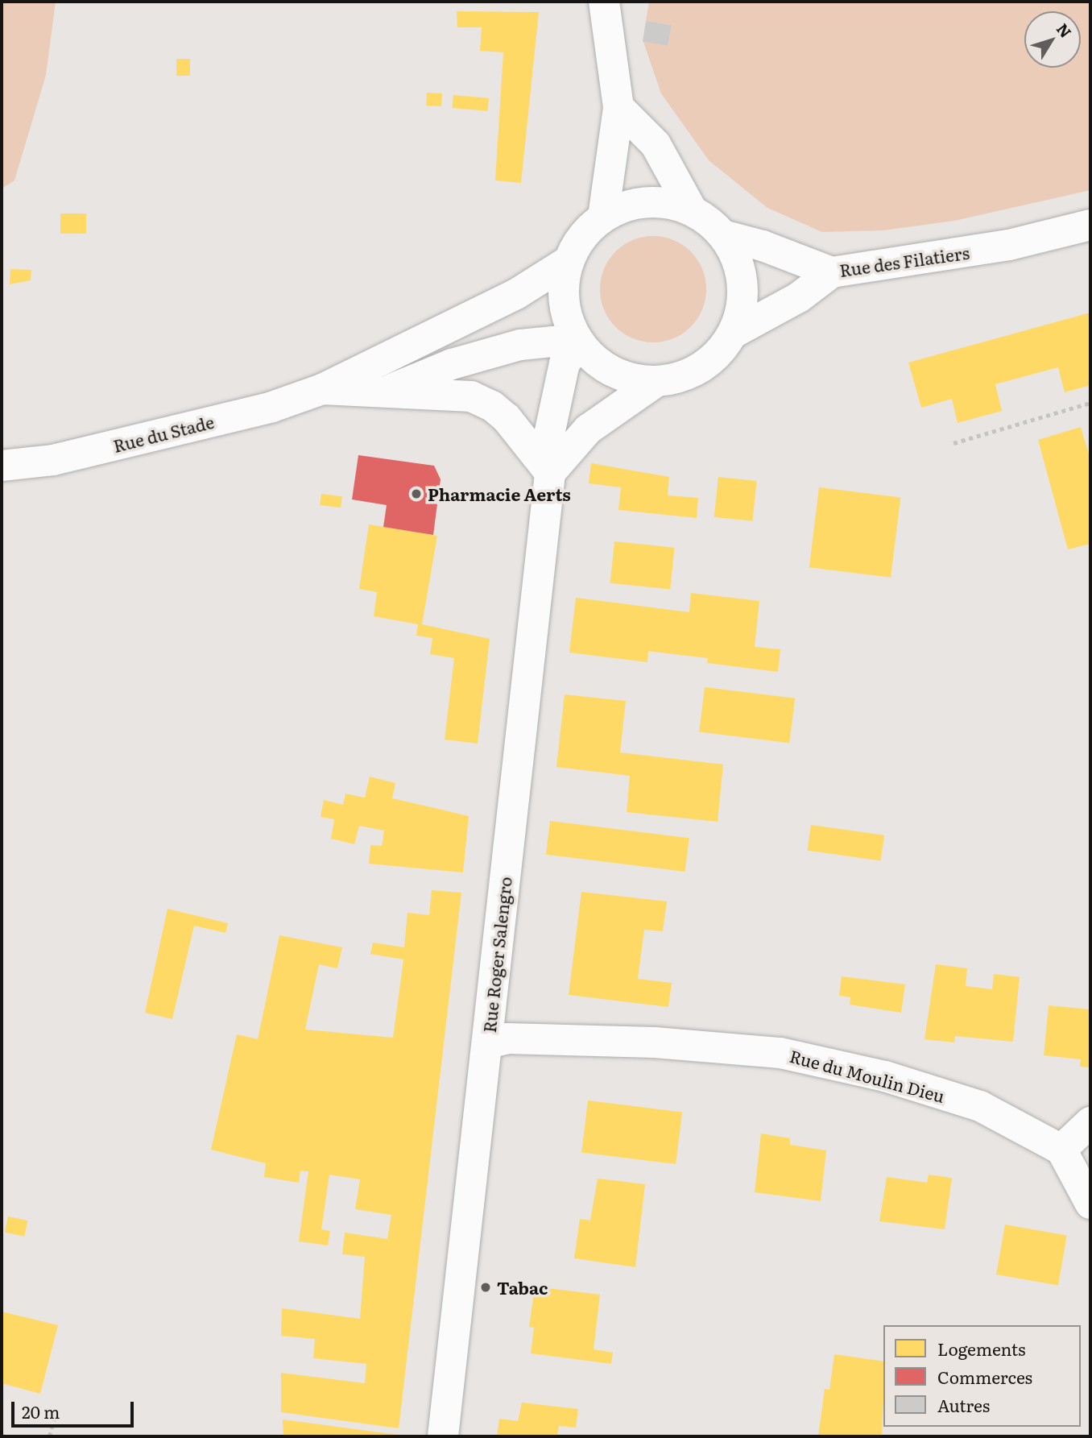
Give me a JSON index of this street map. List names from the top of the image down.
{
  "streets": {
    "street": [
      "Rue des Filatiers",
      "Rue du Stade",
      "Rue Roger Salengro",
      "Rue du Moulin Dieu"
    ]
  },
  "crossings": [
    ["Rue des Filatiers", "Rue du Stade"],
    ["Rue des Filatiers", "Rue Roger Salengro"],
    ["Rue du Stade", "Rue Roger Salengro"],
    ["Rue Roger Salengro", "Rue du Moulin Dieu"]
  ],
  "places": ["Pharmacie Aerts", "Tabac"],
  "legend": ["Logements", "Commerces", "Autres"],
  "scale_bar": "20 m",
  "north": "top right"
}
